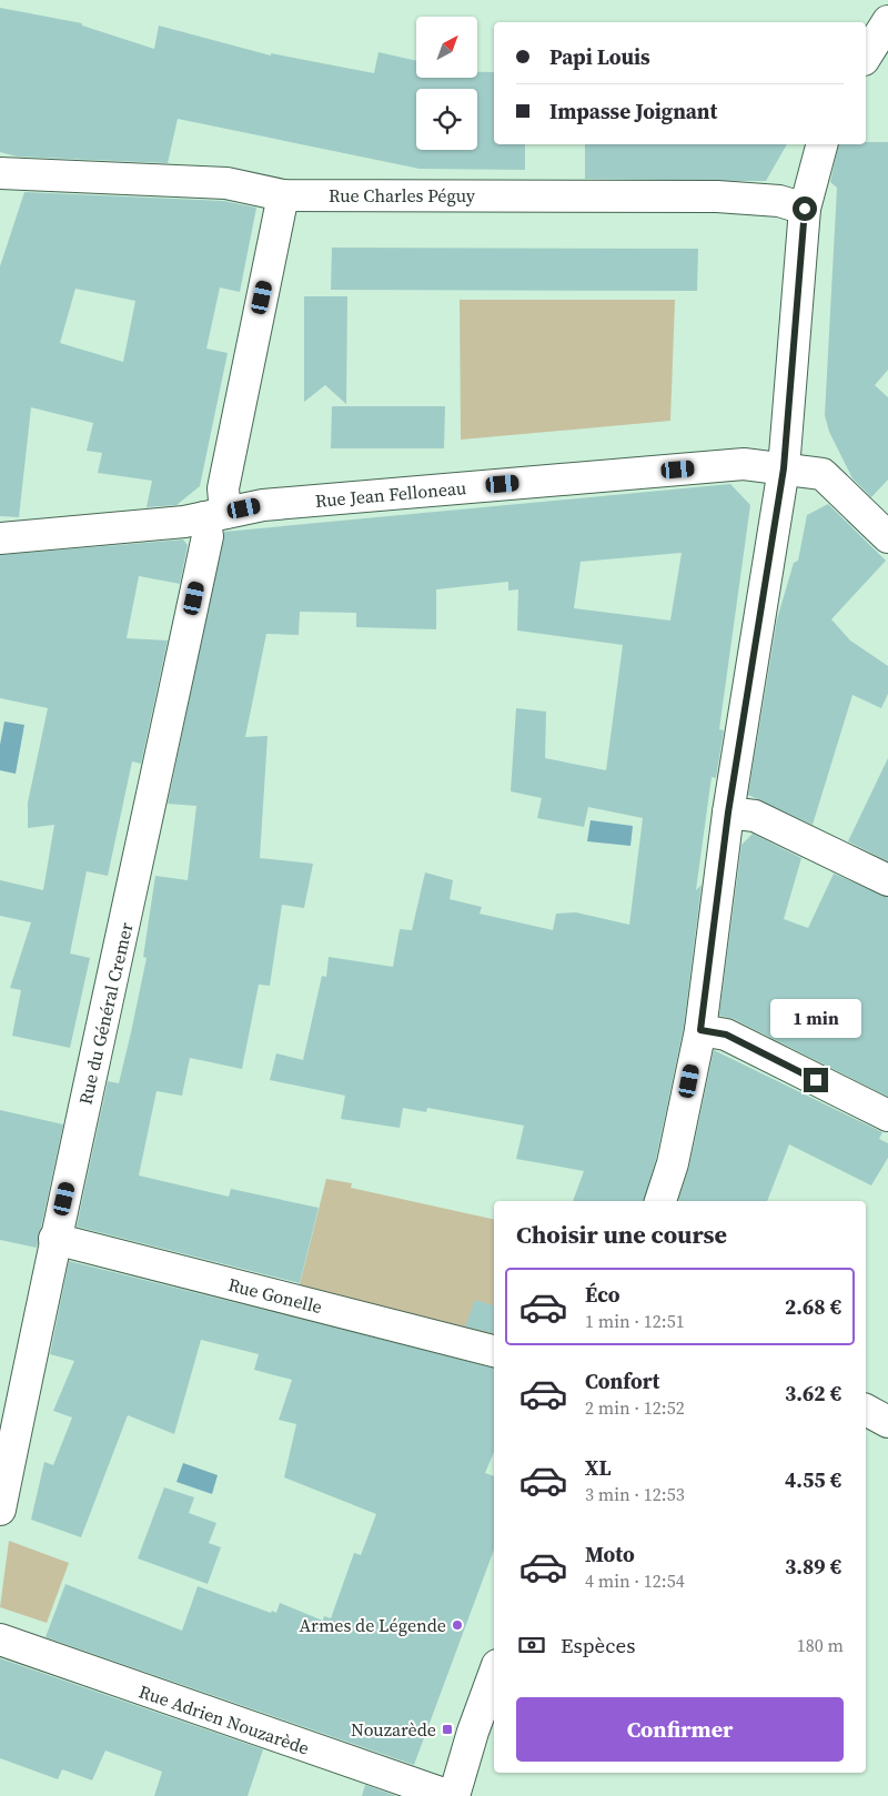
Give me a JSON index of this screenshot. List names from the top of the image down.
{
  "streets": {
    "street": [
      "Rue Charles Péguy",
      "Rue Jean Felloneau",
      "Rue du Général Cremer",
      "Rue Gonelle",
      "Rue Adrien Nouzarède"
    ]
  },
  "crossings": [
    ["Rue Charles Péguy", "Rue du Général Cremer"],
    ["Rue Jean Felloneau", "Rue du Général Cremer"],
    ["Rue du Général Cremer", "Rue Gonelle"]
  ],
  "places": {
    "other": ["Armes de Légende"],
    "transit": ["Nouzarède"]
  },
  "north": "top right",
  "page": {
    "banner": ["Papi Louis", "Impasse Joignant"],
    "bubble": "1 min",
    "heading": "Choisir une course",
    "list": [
      {
        "name": "Éco",
        "note": "1 min · 12:51",
        "value": "2.68 €"
      },
      {
        "name": "Confort",
        "note": "2 min · 12:52",
        "value": "3.62 €"
      },
      {
        "name": "XL",
        "note": "3 min · 12:53",
        "value": "4.55 €"
      },
      {
        "name": "Moto",
        "note": "4 min · 12:54",
        "value": "3.89 €"
      }
    ],
    "pay": ["Espèces", "180 m"],
    "buttons": "Confirmer"
  }
}
